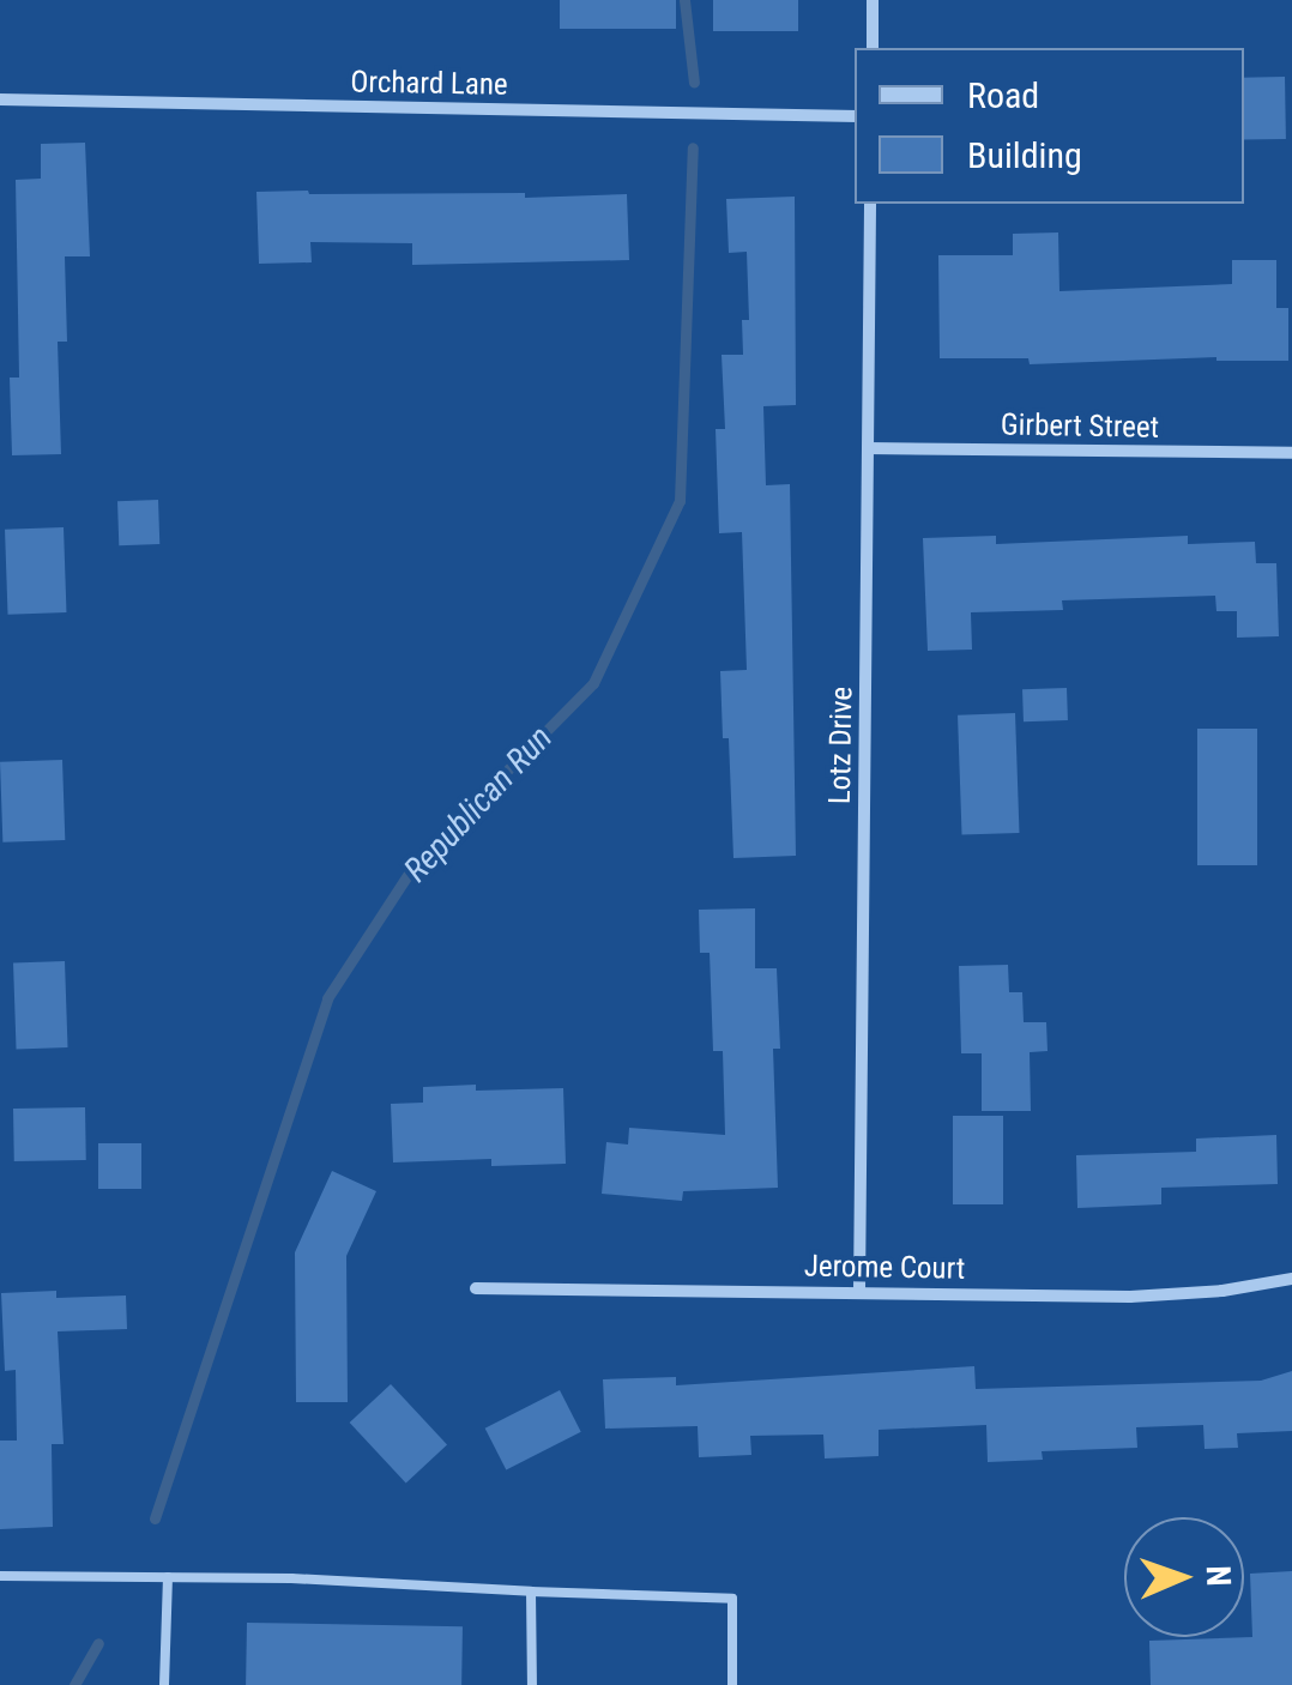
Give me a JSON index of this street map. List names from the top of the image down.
{
  "streets": {
    "street": [
      "Orchard Lane",
      "Girbert Street",
      "Lotz Drive",
      "Jerome Court"
    ]
  },
  "crossings": [
    ["Girbert Street", "Lotz Drive"],
    ["Lotz Drive", "Jerome Court"]
  ],
  "water": ["Republican Run"],
  "legend": ["Road", "Building"],
  "north": "right"
}
